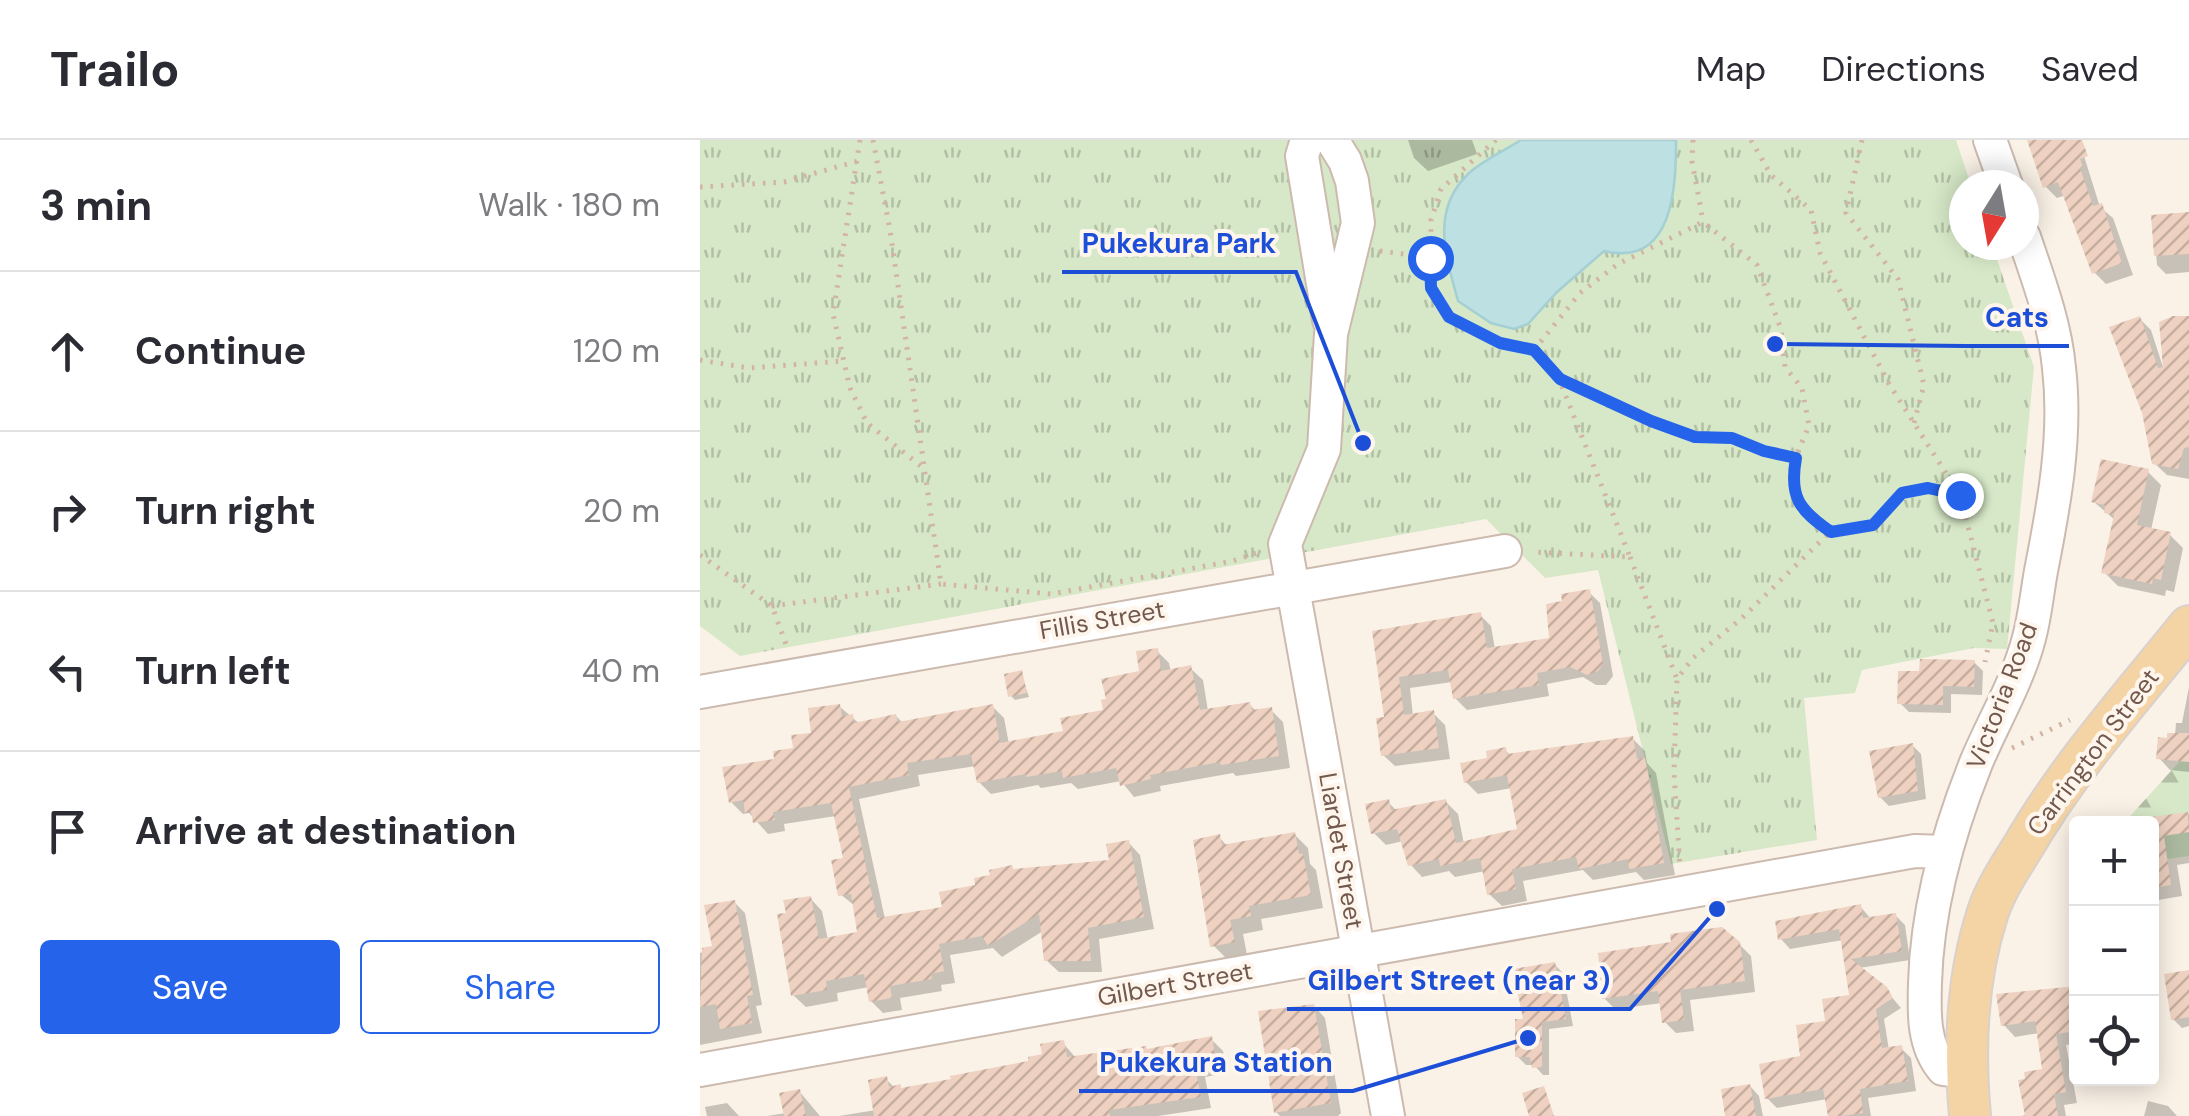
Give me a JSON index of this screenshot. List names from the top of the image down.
{
  "streets": {
    "main road": ["Carrington Street"],
    "street": [
      "Fillis Street",
      "Victoria Road",
      "Liardet Street",
      "Gilbert Street"
    ]
  },
  "crossings": [
    ["Fillis Street", "Liardet Street"],
    ["Victoria Road", "Carrington Street"],
    ["Victoria Road", "Gilbert Street"],
    ["Liardet Street", "Gilbert Street"]
  ],
  "places": [
    "Cats",
    "Pukekura Park",
    "Gilbert Street (near 3)",
    "Pukekura Station"
  ],
  "north": "bottom",
  "page": {
    "header": "Trailo",
    "nav": ["Map", "Directions", "Saved"],
    "heading": ["3 min", "Walk · 180 m"],
    "list": [
      ["Continue", "120 m"],
      ["Turn right", "20 m"],
      ["Turn left", "40 m"],
      "Arrive at destination"
    ],
    "map_buttons": ["+", "−"],
    "buttons": ["Save", "Share"]
  }
}
